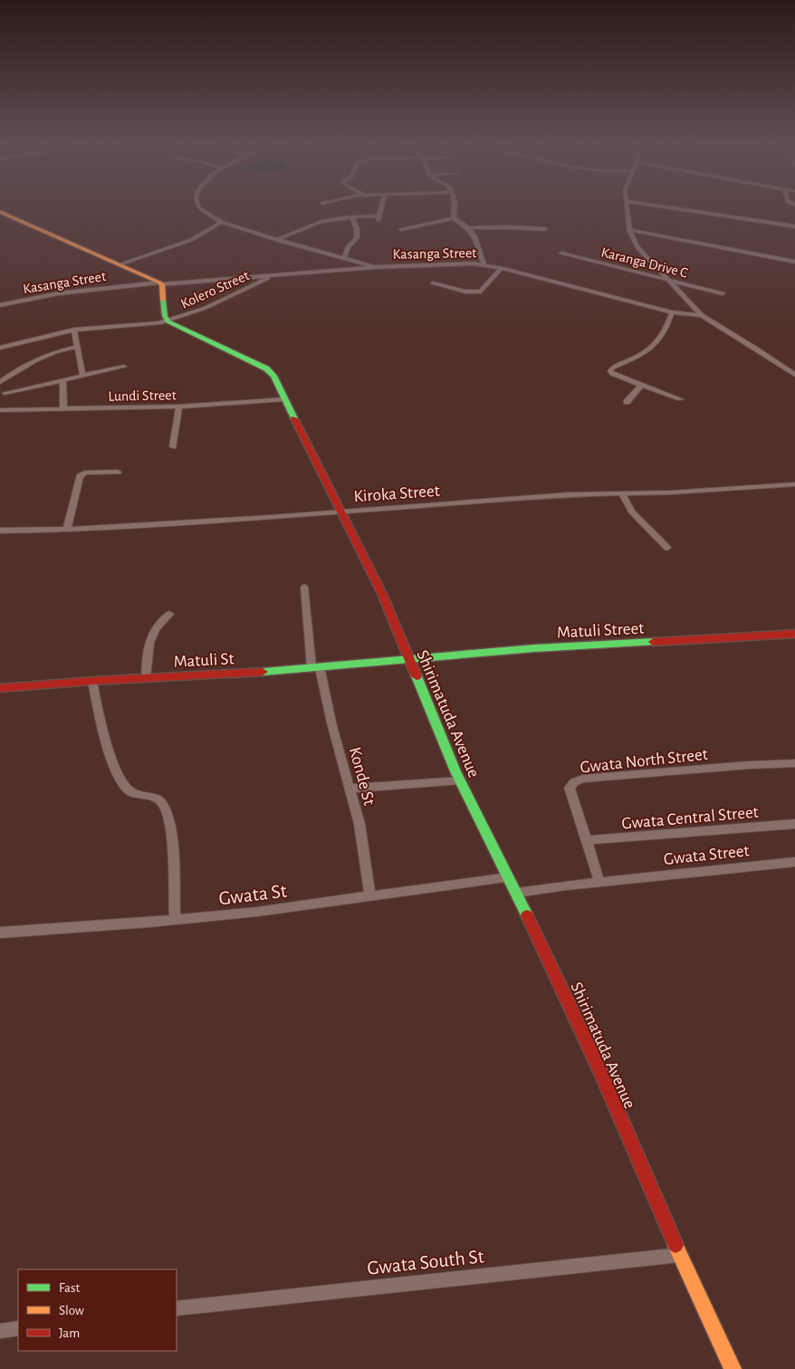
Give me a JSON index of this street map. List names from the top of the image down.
{
  "streets": {
    "street": [
      "Kasanga Street",
      "Karanga Drive C",
      "Kolero Street",
      "Lundi Street",
      "Kiroka Street",
      "Matuli Street",
      "Matuli St",
      "Shirimatuda Avenue",
      "Gwata North Street",
      "Konde St",
      "Gwata Central Street",
      "Gwata Street",
      "Gwata St",
      "Gwata South St"
    ]
  },
  "crossings": [
    ["Kasanga Street", "Kolero Street"],
    ["Kolero Street", "Shirimatuda Avenue"],
    ["Lundi Street", "Shirimatuda Avenue"],
    ["Kiroka Street", "Shirimatuda Avenue"],
    ["Matuli Street", "Matuli St"],
    ["Matuli Street", "Shirimatuda Avenue"],
    ["Matuli St", "Shirimatuda Avenue"],
    ["Matuli St", "Konde St"],
    ["Shirimatuda Avenue", "Gwata Street"],
    ["Shirimatuda Avenue", "Gwata St"],
    ["Shirimatuda Avenue", "Gwata South St"],
    ["Gwata North Street", "Gwata Central Street"],
    ["Gwata North Street", "Gwata Street"],
    ["Konde St", "Gwata St"]
  ],
  "legend": ["Fast", "Slow", "Jam"]
}
